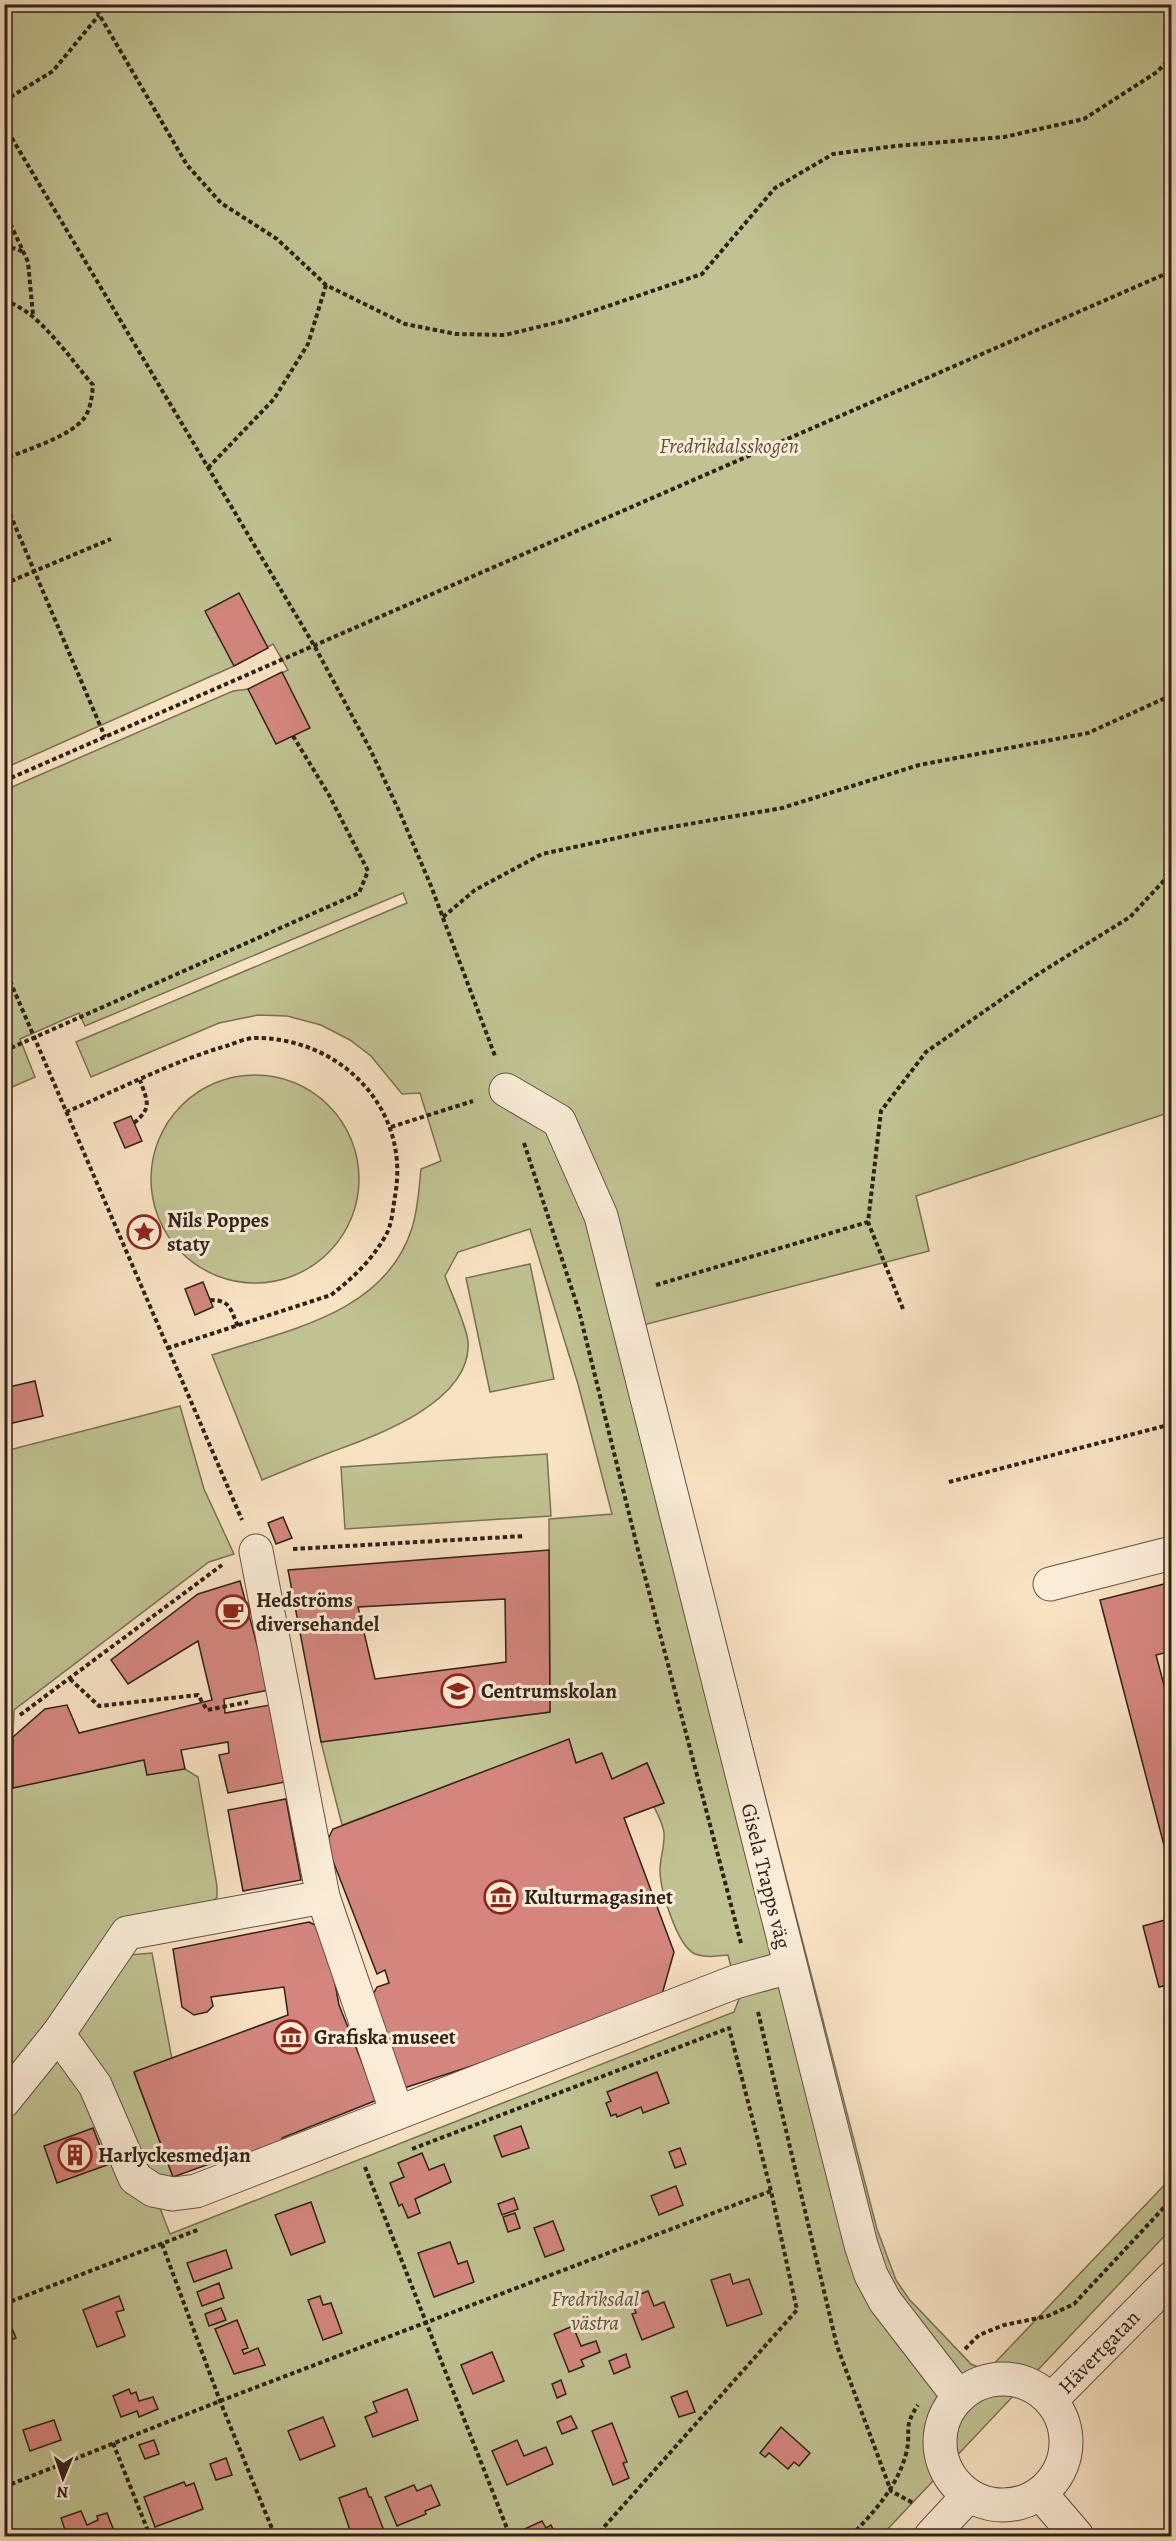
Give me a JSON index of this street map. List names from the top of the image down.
{
  "streets": {
    "street": ["Gisela Trapps väg", "Hävertgatan"]
  },
  "crossings": [
    ["Gisela Trapps väg", "Hävertgatan"]
  ],
  "parks": ["Fredrikdalsskogen", "Fredriksdal västra"],
  "places": {
    "place": ["Nils Poppes staty"],
    "cafe": ["Hedströms diversehandel"],
    "school or university": ["Centrumskolan"],
    "museum": ["Kulturmagasinet", "Grafiska museet"],
    "building": ["Harlyckesmedjan"]
  },
  "north": "bottom"
}
